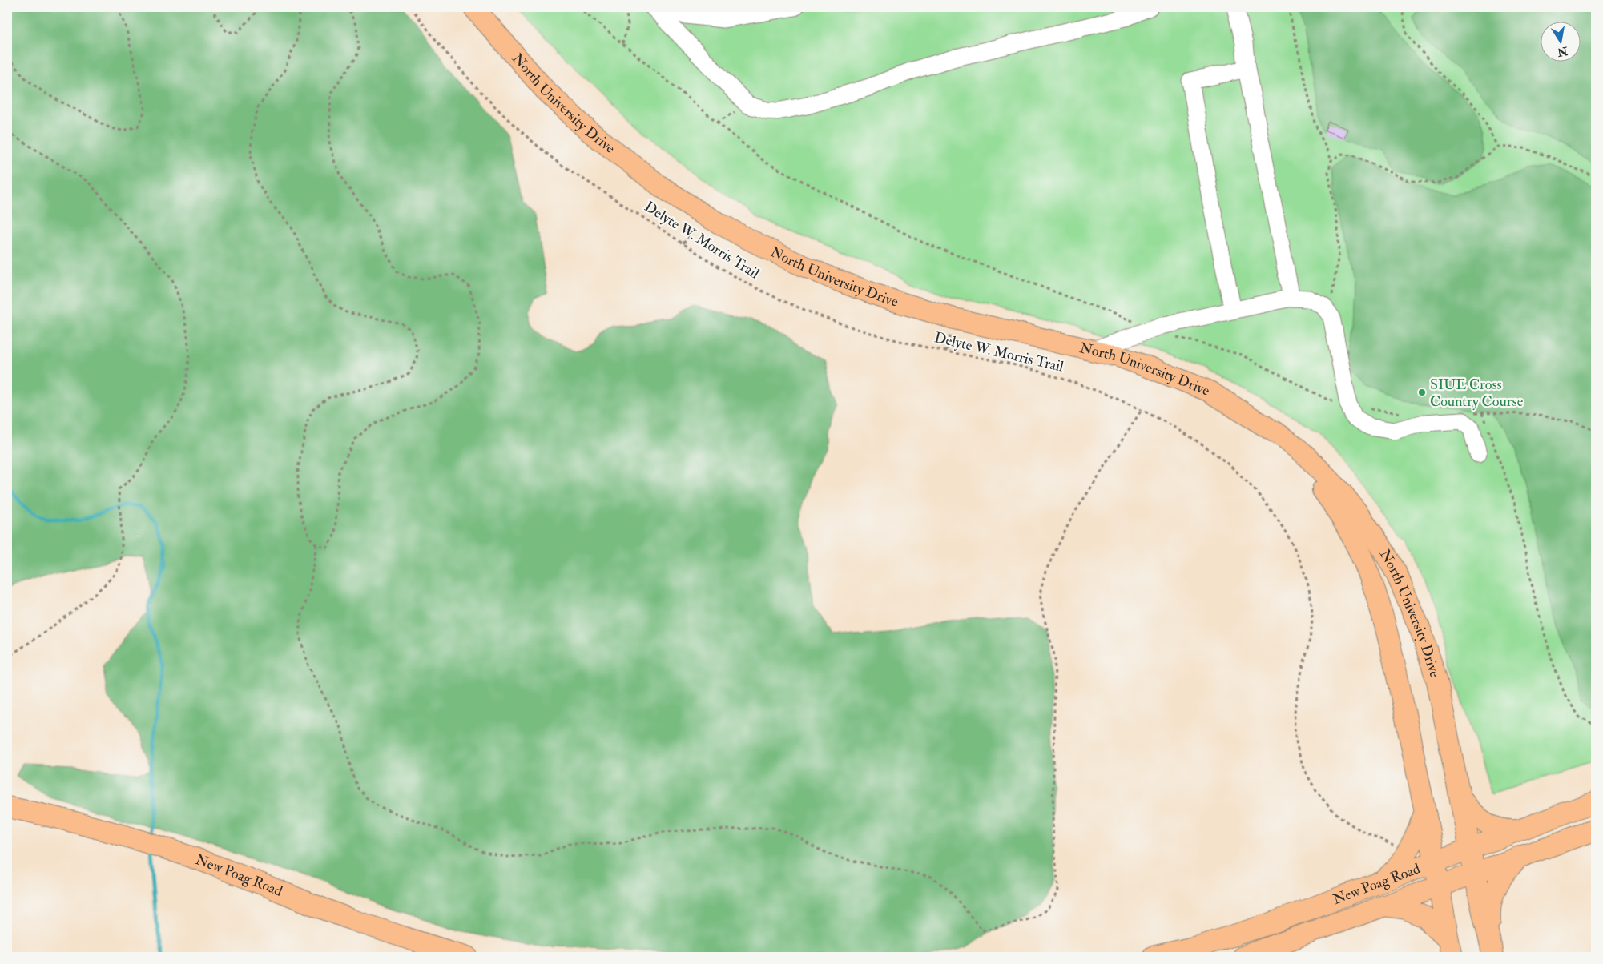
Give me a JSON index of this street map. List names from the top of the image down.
{
  "streets": {
    "main road": ["North University Drive", "New Poag Road"],
    "path": ["Delyte W. Morris Trail"]
  },
  "crossings": [
    ["North University Drive", "New Poag Road"]
  ],
  "places": ["SIUE Cross Country Course"],
  "north": "bottom"
}
